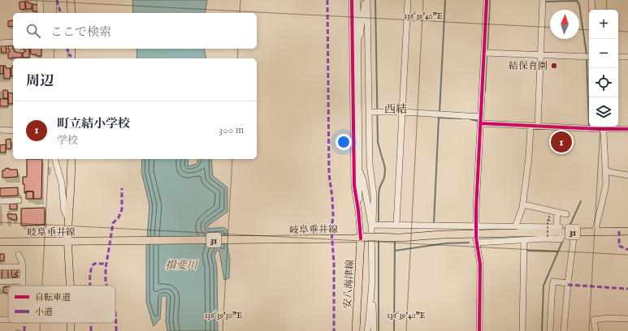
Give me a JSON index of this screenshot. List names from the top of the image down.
{
  "streets": {
    "main road": ["岐阜垂井線", "31", "安八海津線"]
  },
  "crossings": [
    ["岐阜垂井線", "安八海津線"]
  ],
  "districts": ["西結"],
  "water": ["揖斐川"],
  "places": ["結保育園"],
  "legend": ["自転車道", "小道"],
  "north": "top",
  "page": {
    "map_buttons": ["+", "−"],
    "search": "ここで検索",
    "heading": "周辺",
    "list": [
      {
        "mark": "1",
        "name": "町立結小学校",
        "note": "学校",
        "value": "300 m"
      }
    ],
    "pins": "1"
  },
  "coordinates": ["136°39'40\"E", "136°39'30\"E"]
}
